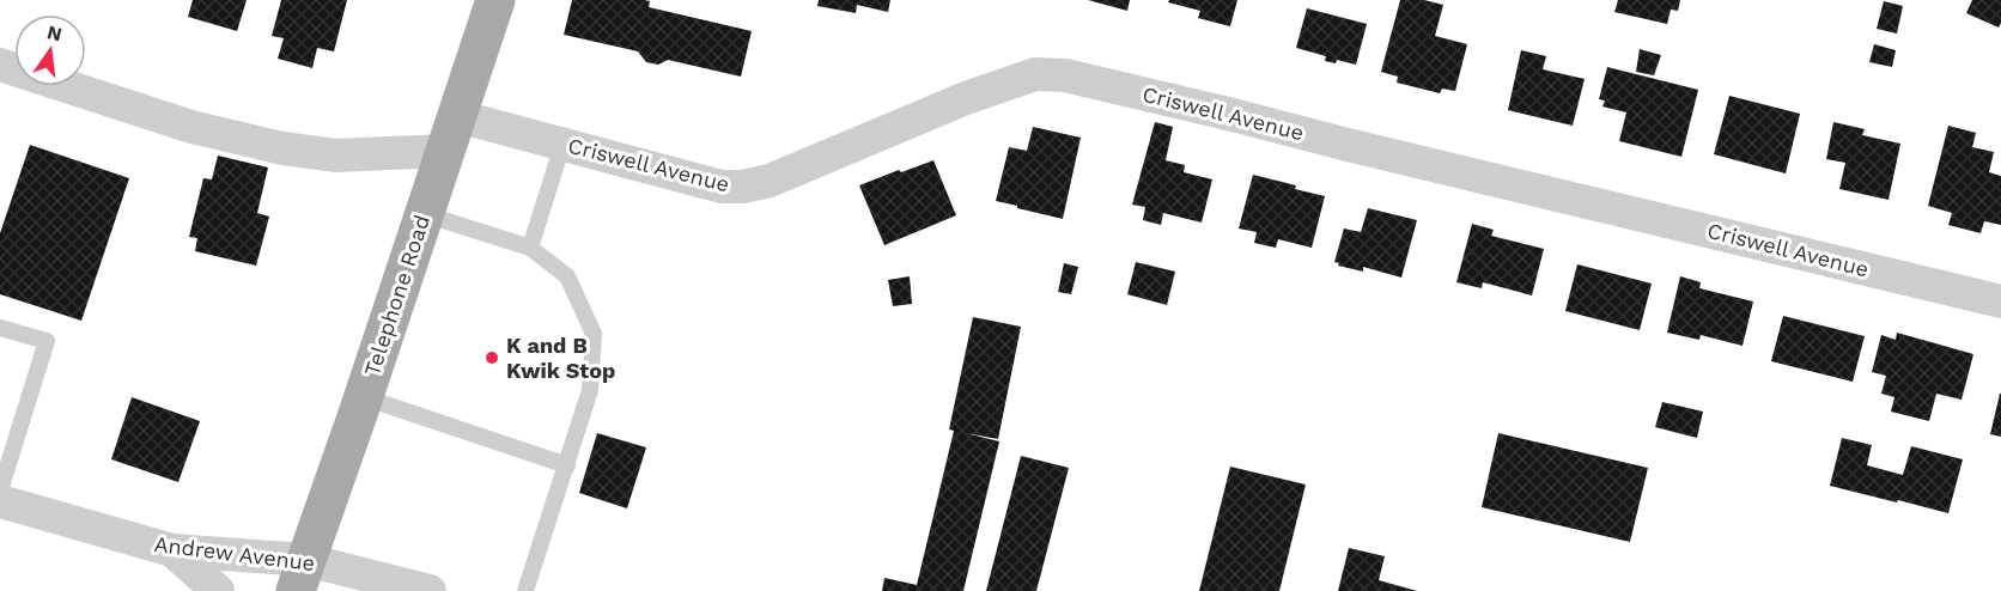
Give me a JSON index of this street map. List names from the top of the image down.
{
  "streets": {
    "main road": ["Telephone Road"],
    "street": ["Criswell Avenue", "Andrew Avenue"]
  },
  "crossings": [
    ["Criswell Avenue", "Telephone Road"],
    ["Telephone Road", "Andrew Avenue"]
  ],
  "places": ["K and B Kwik Stop"],
  "north": "top"
}
